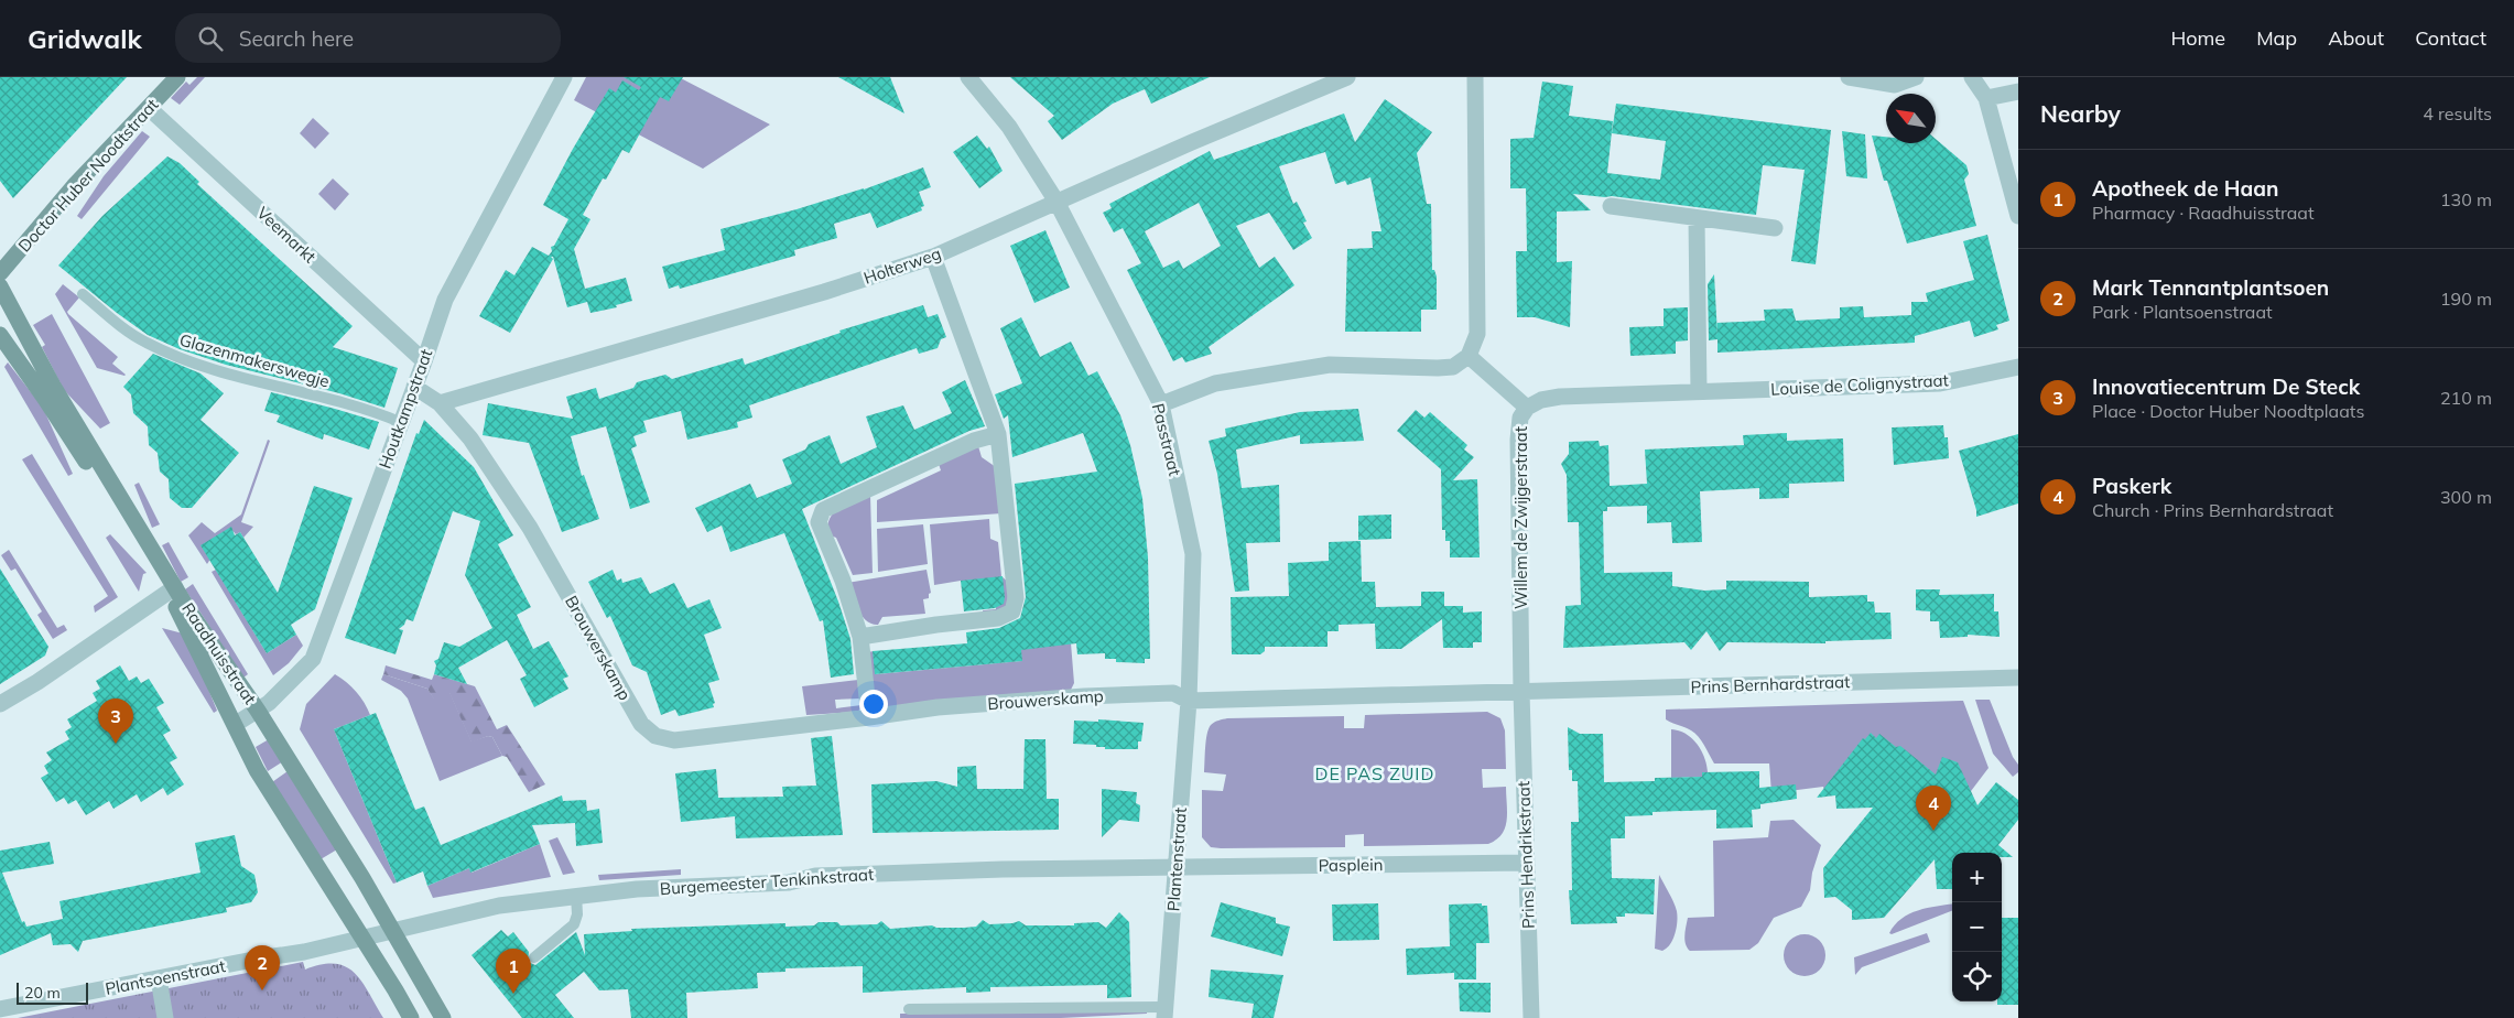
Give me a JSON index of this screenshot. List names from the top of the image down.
{
  "streets": {
    "main road": ["Doctor Huber Noodtstraat", "Raadhuisstraat"],
    "street": [
      "Veemarkt",
      "Holterweg",
      "Louise de Colignystraat",
      "Houtkampstraat",
      "Passtraat",
      "Willem de Zwijgerstraat",
      "Brouwerskamp",
      "Prins Bernhardstraat",
      "Prins Hendrikstraat",
      "Plantenstraat",
      "Pasplein",
      "Burgemeester Tenkinkstraat",
      "Plantsoenstraat"
    ],
    "lane": ["Glazenmakerswegje"]
  },
  "crossings": [
    ["Doctor Huber Noodtstraat", "Veemarkt"],
    ["Veemarkt", "Houtkampstraat"],
    ["Holterweg", "Passtraat"],
    ["Holterweg", "Brouwerskamp"],
    ["Glazenmakerswegje", "Houtkampstraat"],
    ["Louise de Colignystraat", "Willem de Zwijgerstraat"],
    ["Houtkampstraat", "Brouwerskamp"],
    ["Houtkampstraat", "Raadhuisstraat"],
    ["Passtraat", "Brouwerskamp"],
    ["Passtraat", "Plantenstraat"],
    ["Willem de Zwijgerstraat", "Prins Bernhardstraat"],
    ["Willem de Zwijgerstraat", "Prins Hendrikstraat"],
    ["Brouwerskamp", "Plantenstraat"],
    ["Raadhuisstraat", "Burgemeester Tenkinkstraat"],
    ["Raadhuisstraat", "Plantsoenstraat"],
    ["Prins Bernhardstraat", "Prins Hendrikstraat"],
    ["Prins Hendrikstraat", "Pasplein"],
    ["Plantenstraat", "Pasplein"],
    ["Plantenstraat", "Burgemeester Tenkinkstraat"],
    ["Pasplein", "Burgemeester Tenkinkstraat"],
    ["Burgemeester Tenkinkstraat", "Plantsoenstraat"]
  ],
  "districts": ["DE PAS ZUID"],
  "scale_bar": "20 m",
  "north": "top left",
  "page": {
    "header": "Gridwalk",
    "search": "Search here",
    "nav": [
      "Home",
      "Map",
      "About",
      "Contact"
    ],
    "heading": ["Nearby", "4 results"],
    "list": [
      {
        "mark": "1",
        "name": "Apotheek de Haan",
        "note": "Pharmacy · Raadhuisstraat",
        "value": "130 m"
      },
      {
        "mark": "2",
        "name": "Mark Tennantplantsoen",
        "note": "Park · Plantsoenstraat",
        "value": "190 m"
      },
      {
        "mark": "3",
        "name": "Innovatiecentrum De Steck",
        "note": "Place · Doctor Huber Noodtplaats",
        "value": "210 m"
      },
      {
        "mark": "4",
        "name": "Paskerk",
        "note": "Church · Prins Bernhardstraat",
        "value": "300 m"
      }
    ],
    "pins": [
      "3",
      "4",
      "2",
      "1"
    ],
    "map_buttons": ["+", "−"],
    "scale": "20 m"
  }
}
